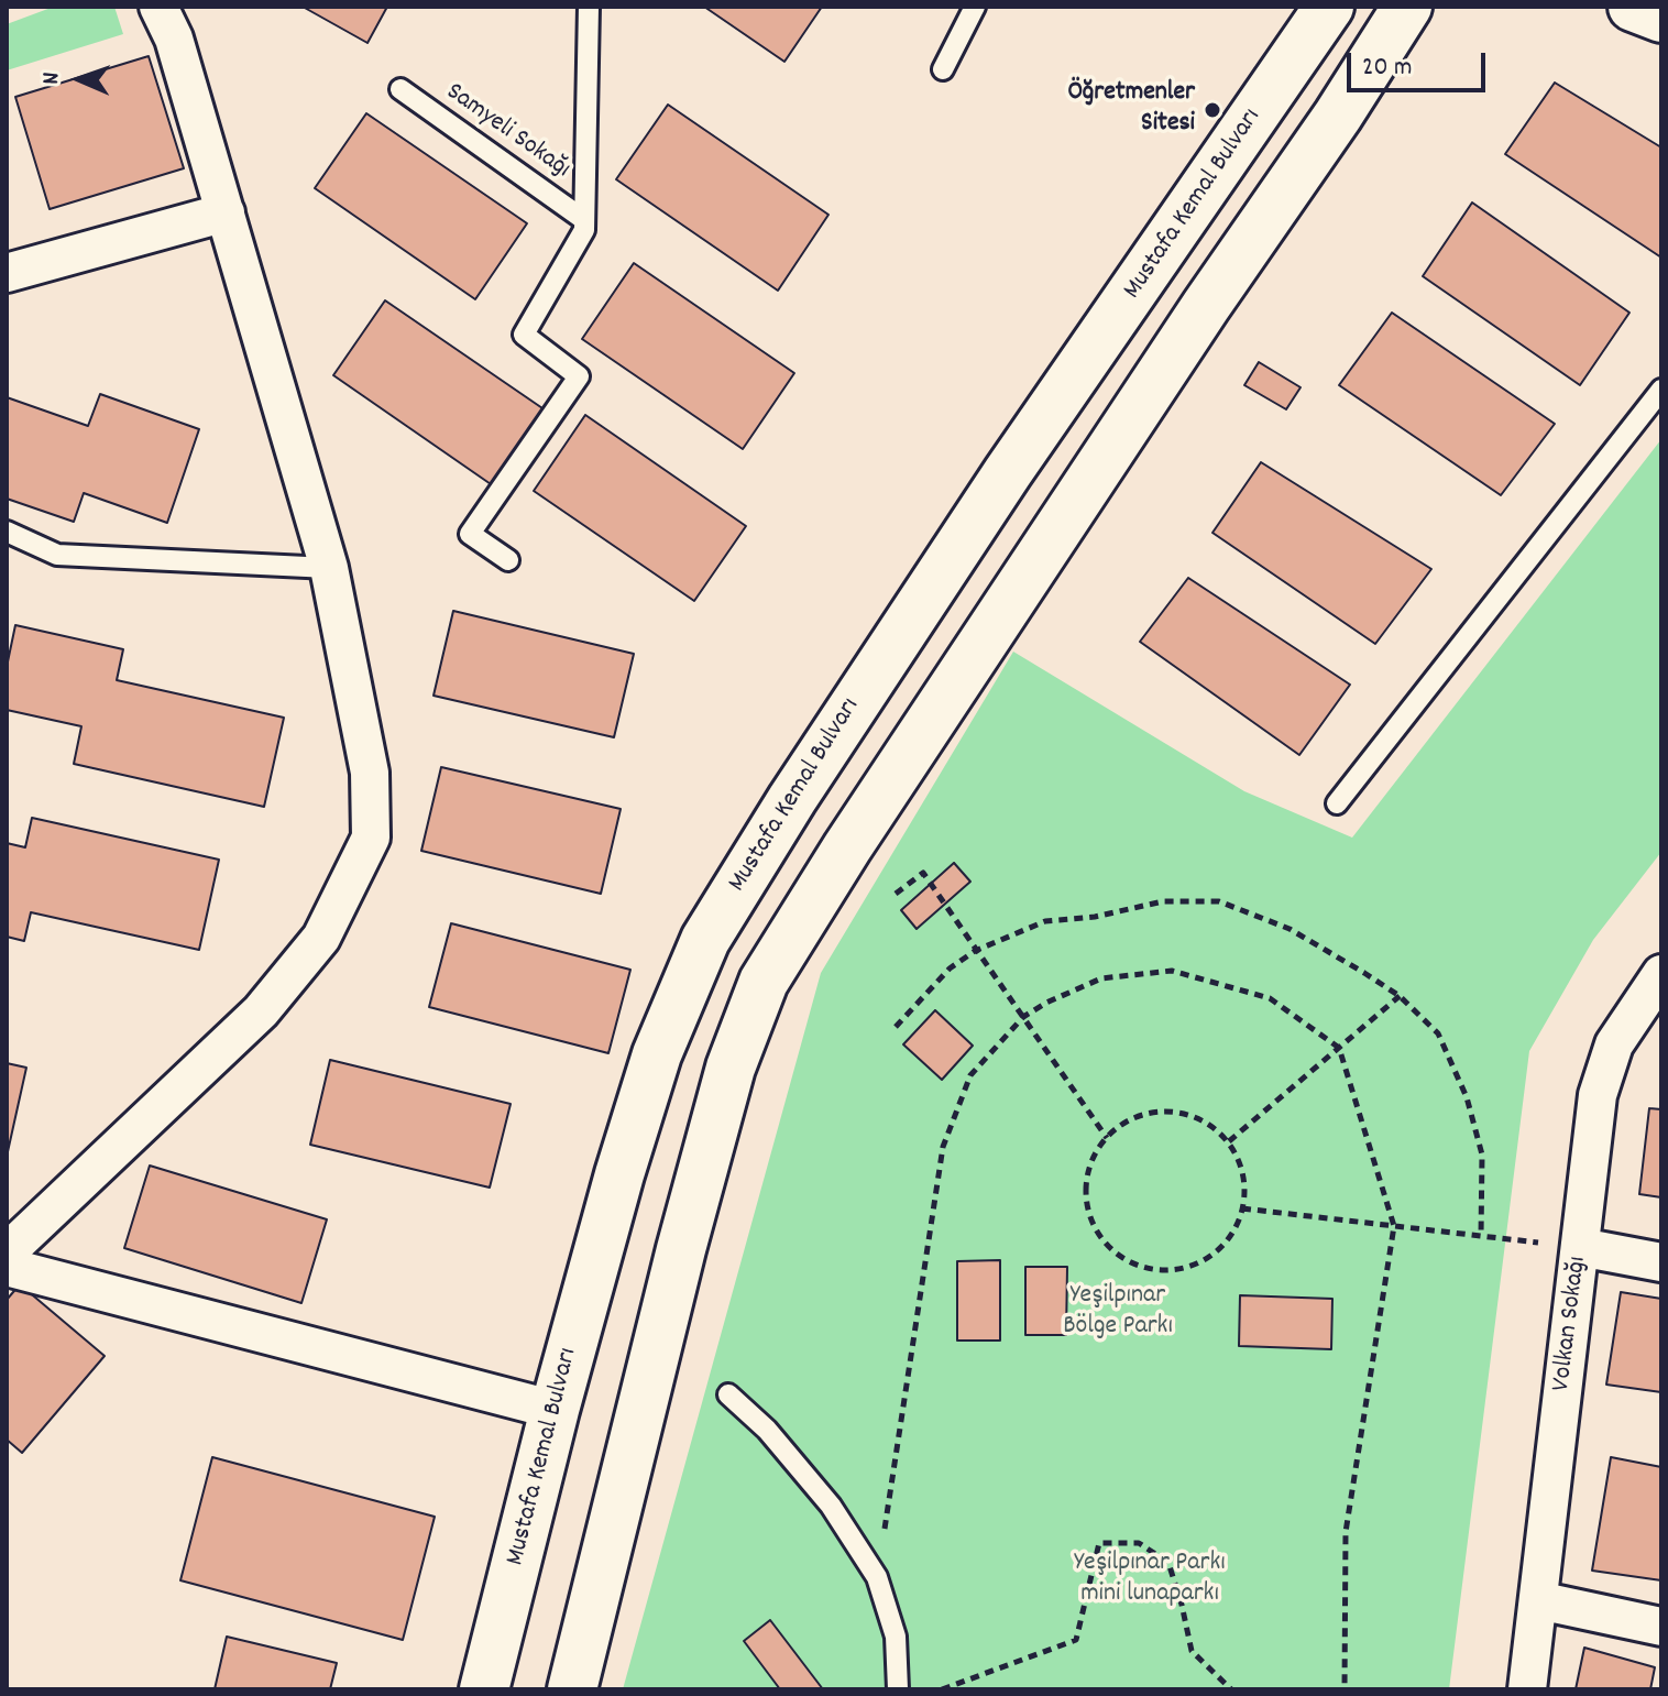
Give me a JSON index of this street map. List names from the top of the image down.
{
  "streets": {
    "main road": ["Mustafa Kemal Bulvarı"],
    "street": ["Volkan Sokağı"],
    "lane": ["Samyeli Sokağı"]
  },
  "parks": ["Yeşilpınar Bölge Parkı", "Yeşilpınar Parkı mini lunaparkı"],
  "places": ["Öğretmenler Sitesi"],
  "scale_bar": "20 m",
  "north": "left"
}
